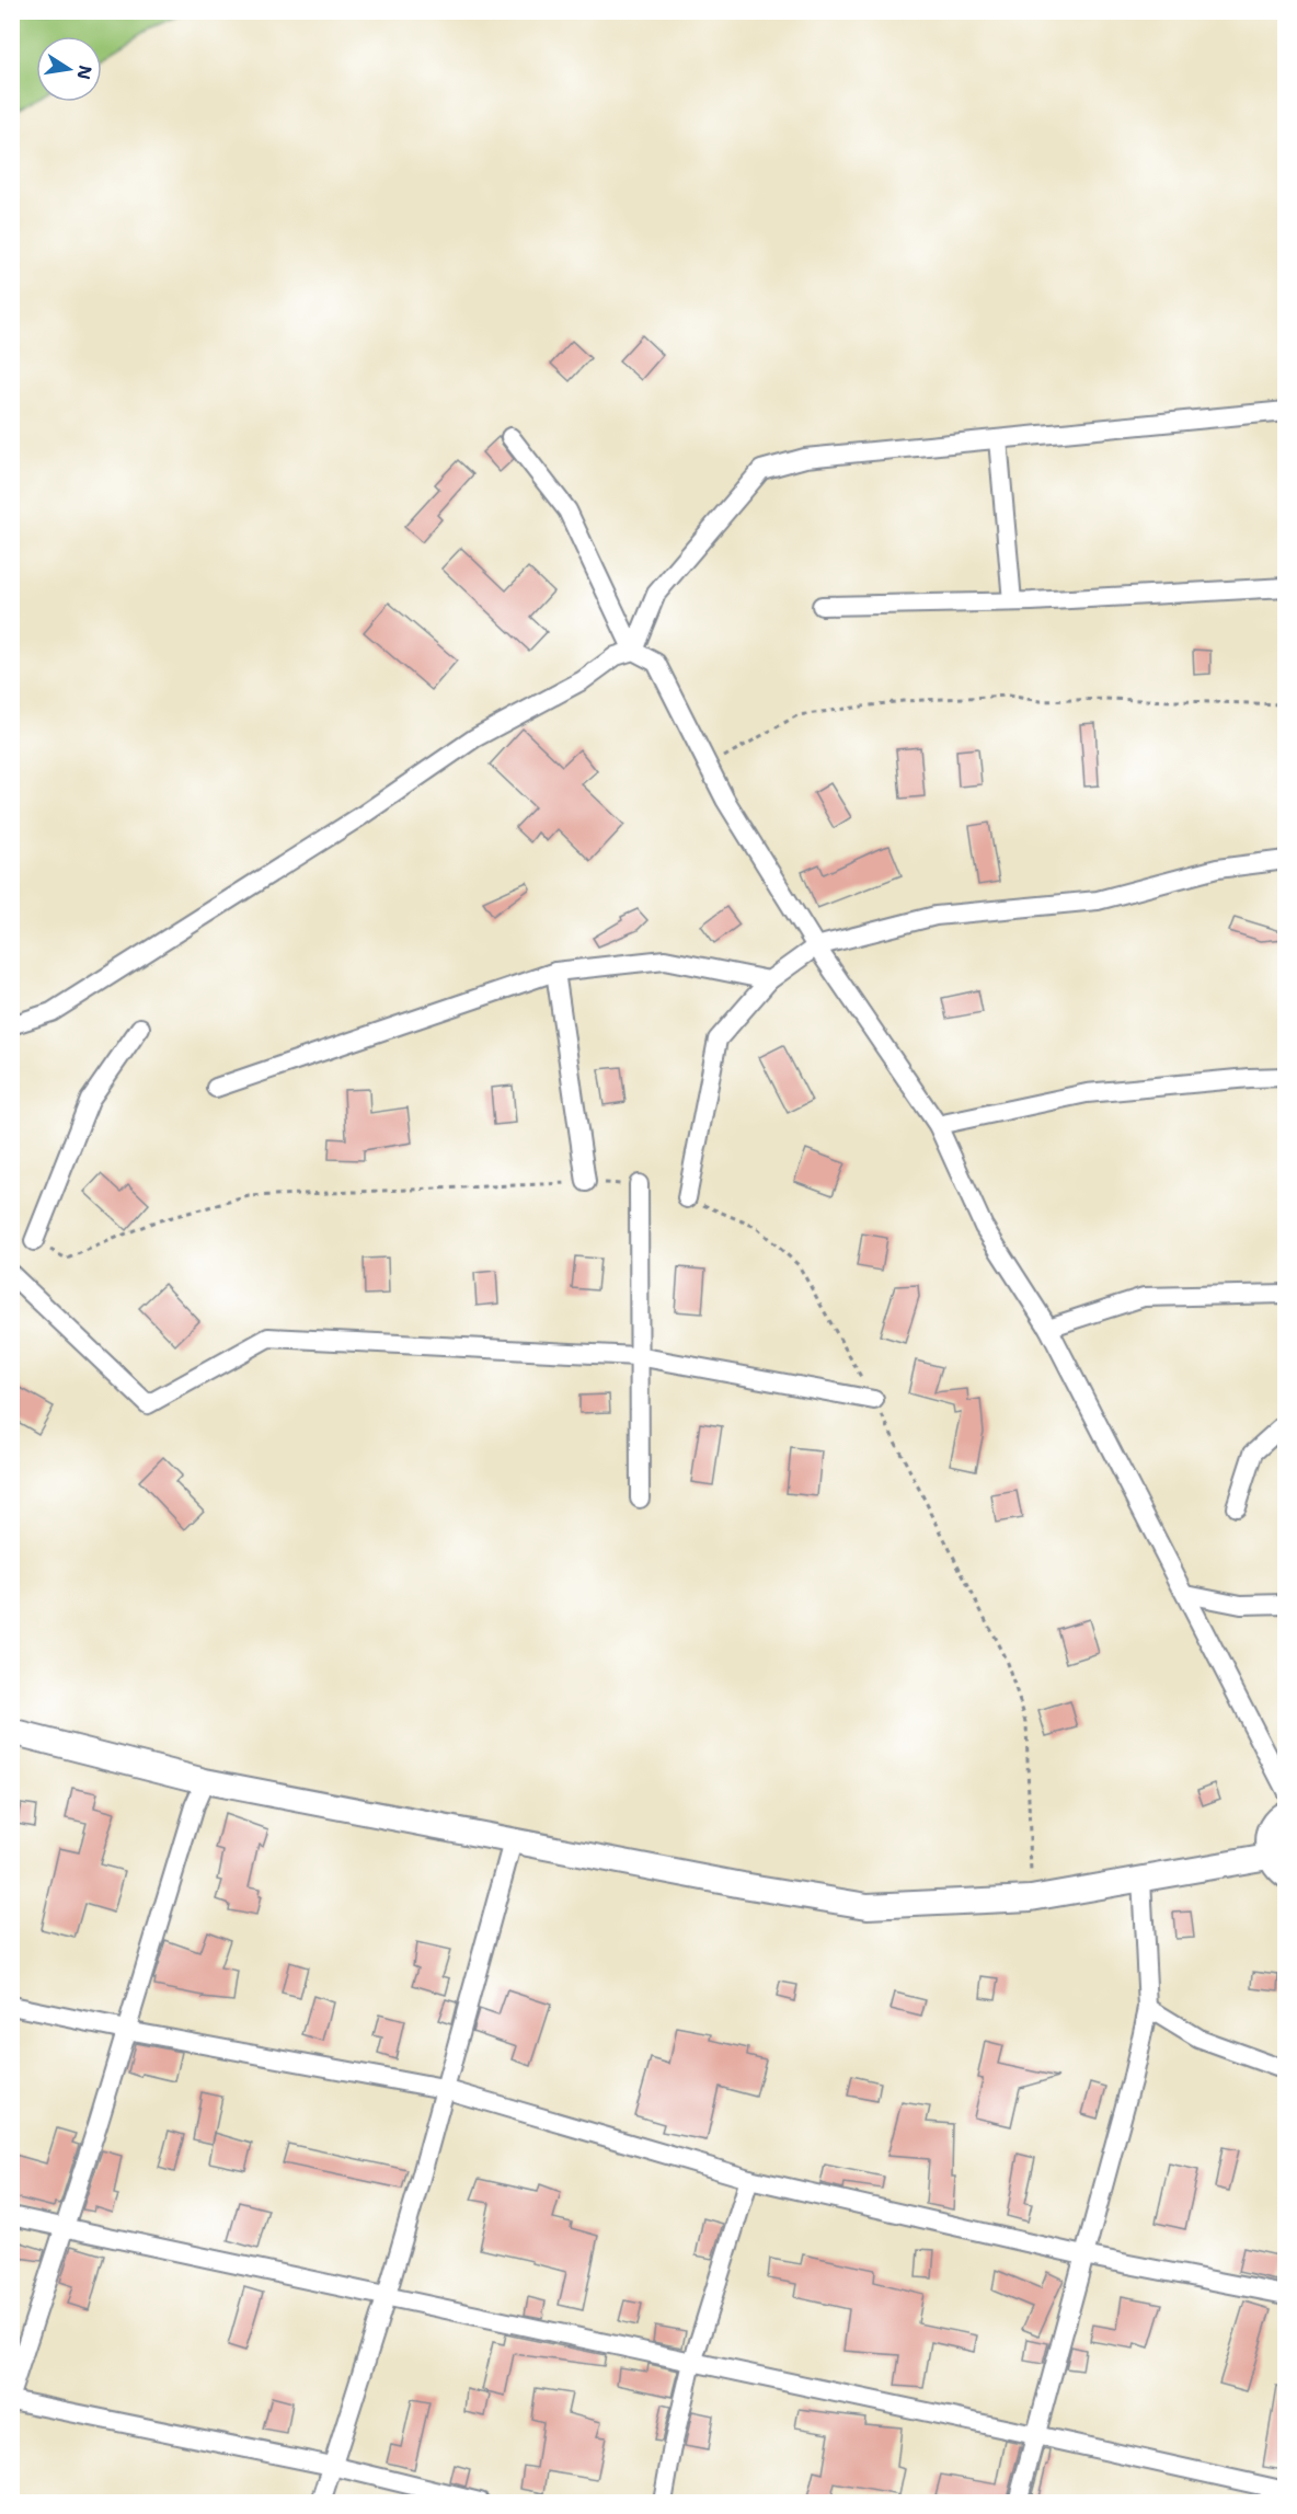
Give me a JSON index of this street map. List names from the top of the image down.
{
  "north": "right"
}
